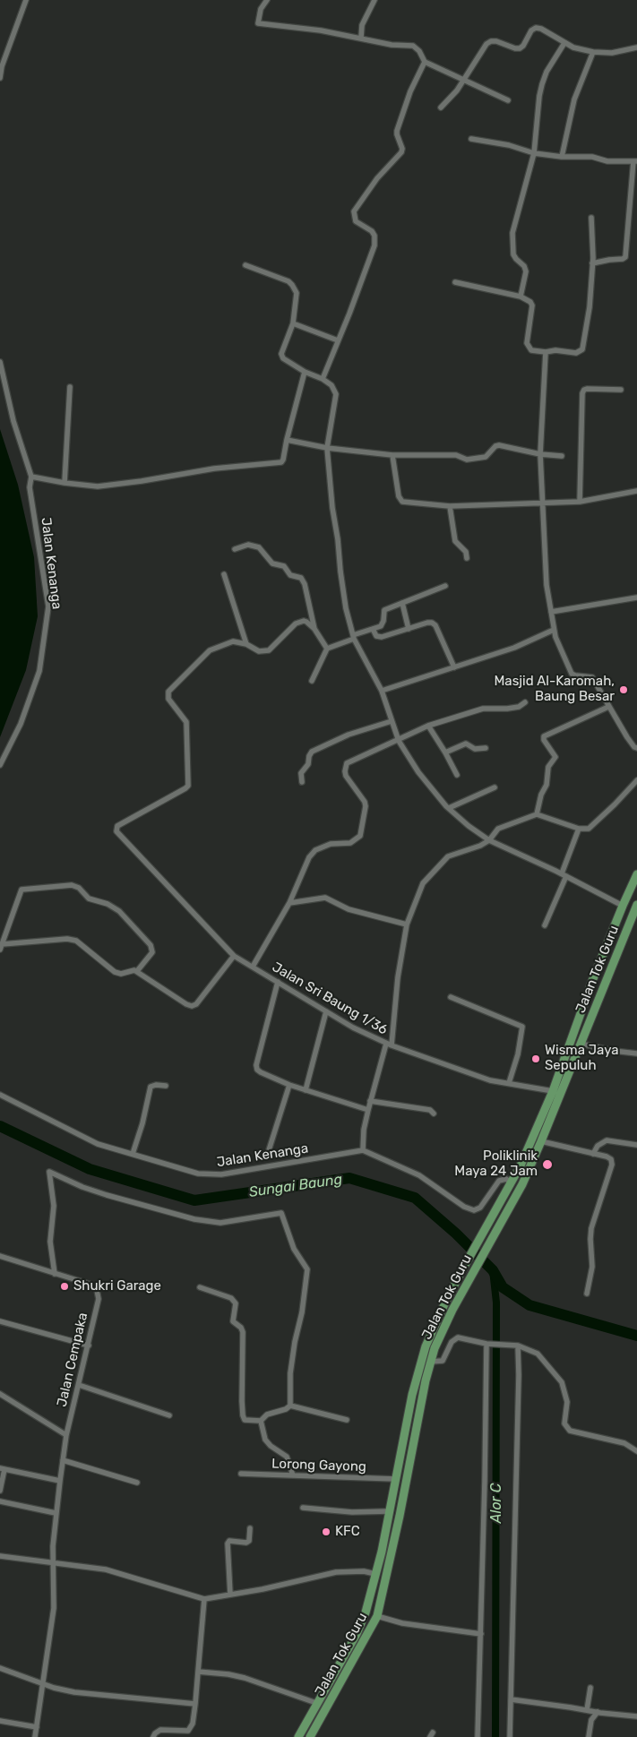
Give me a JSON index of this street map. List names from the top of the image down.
{
  "streets": {
    "main road": ["Jalan Tok Guru"],
    "street": [
      "Jalan Kenanga",
      "Jalan Sri Baung 1/36",
      "Jalan Cempaka",
      "Lorong Gayong"
    ]
  },
  "crossings": [
    ["Jalan Tok Guru", "Jalan Sri Baung 1/36"],
    ["Jalan Tok Guru", "Lorong Gayong"]
  ],
  "water": ["Sungai Baung", "Alor C"],
  "places": [
    "Masjid Al-Karomah, Baung Besar",
    "Wisma Jaya Sepuluh",
    "Poliklinik Maya 24 Jam",
    "Shukri Garage",
    "KFC"
  ]
}
